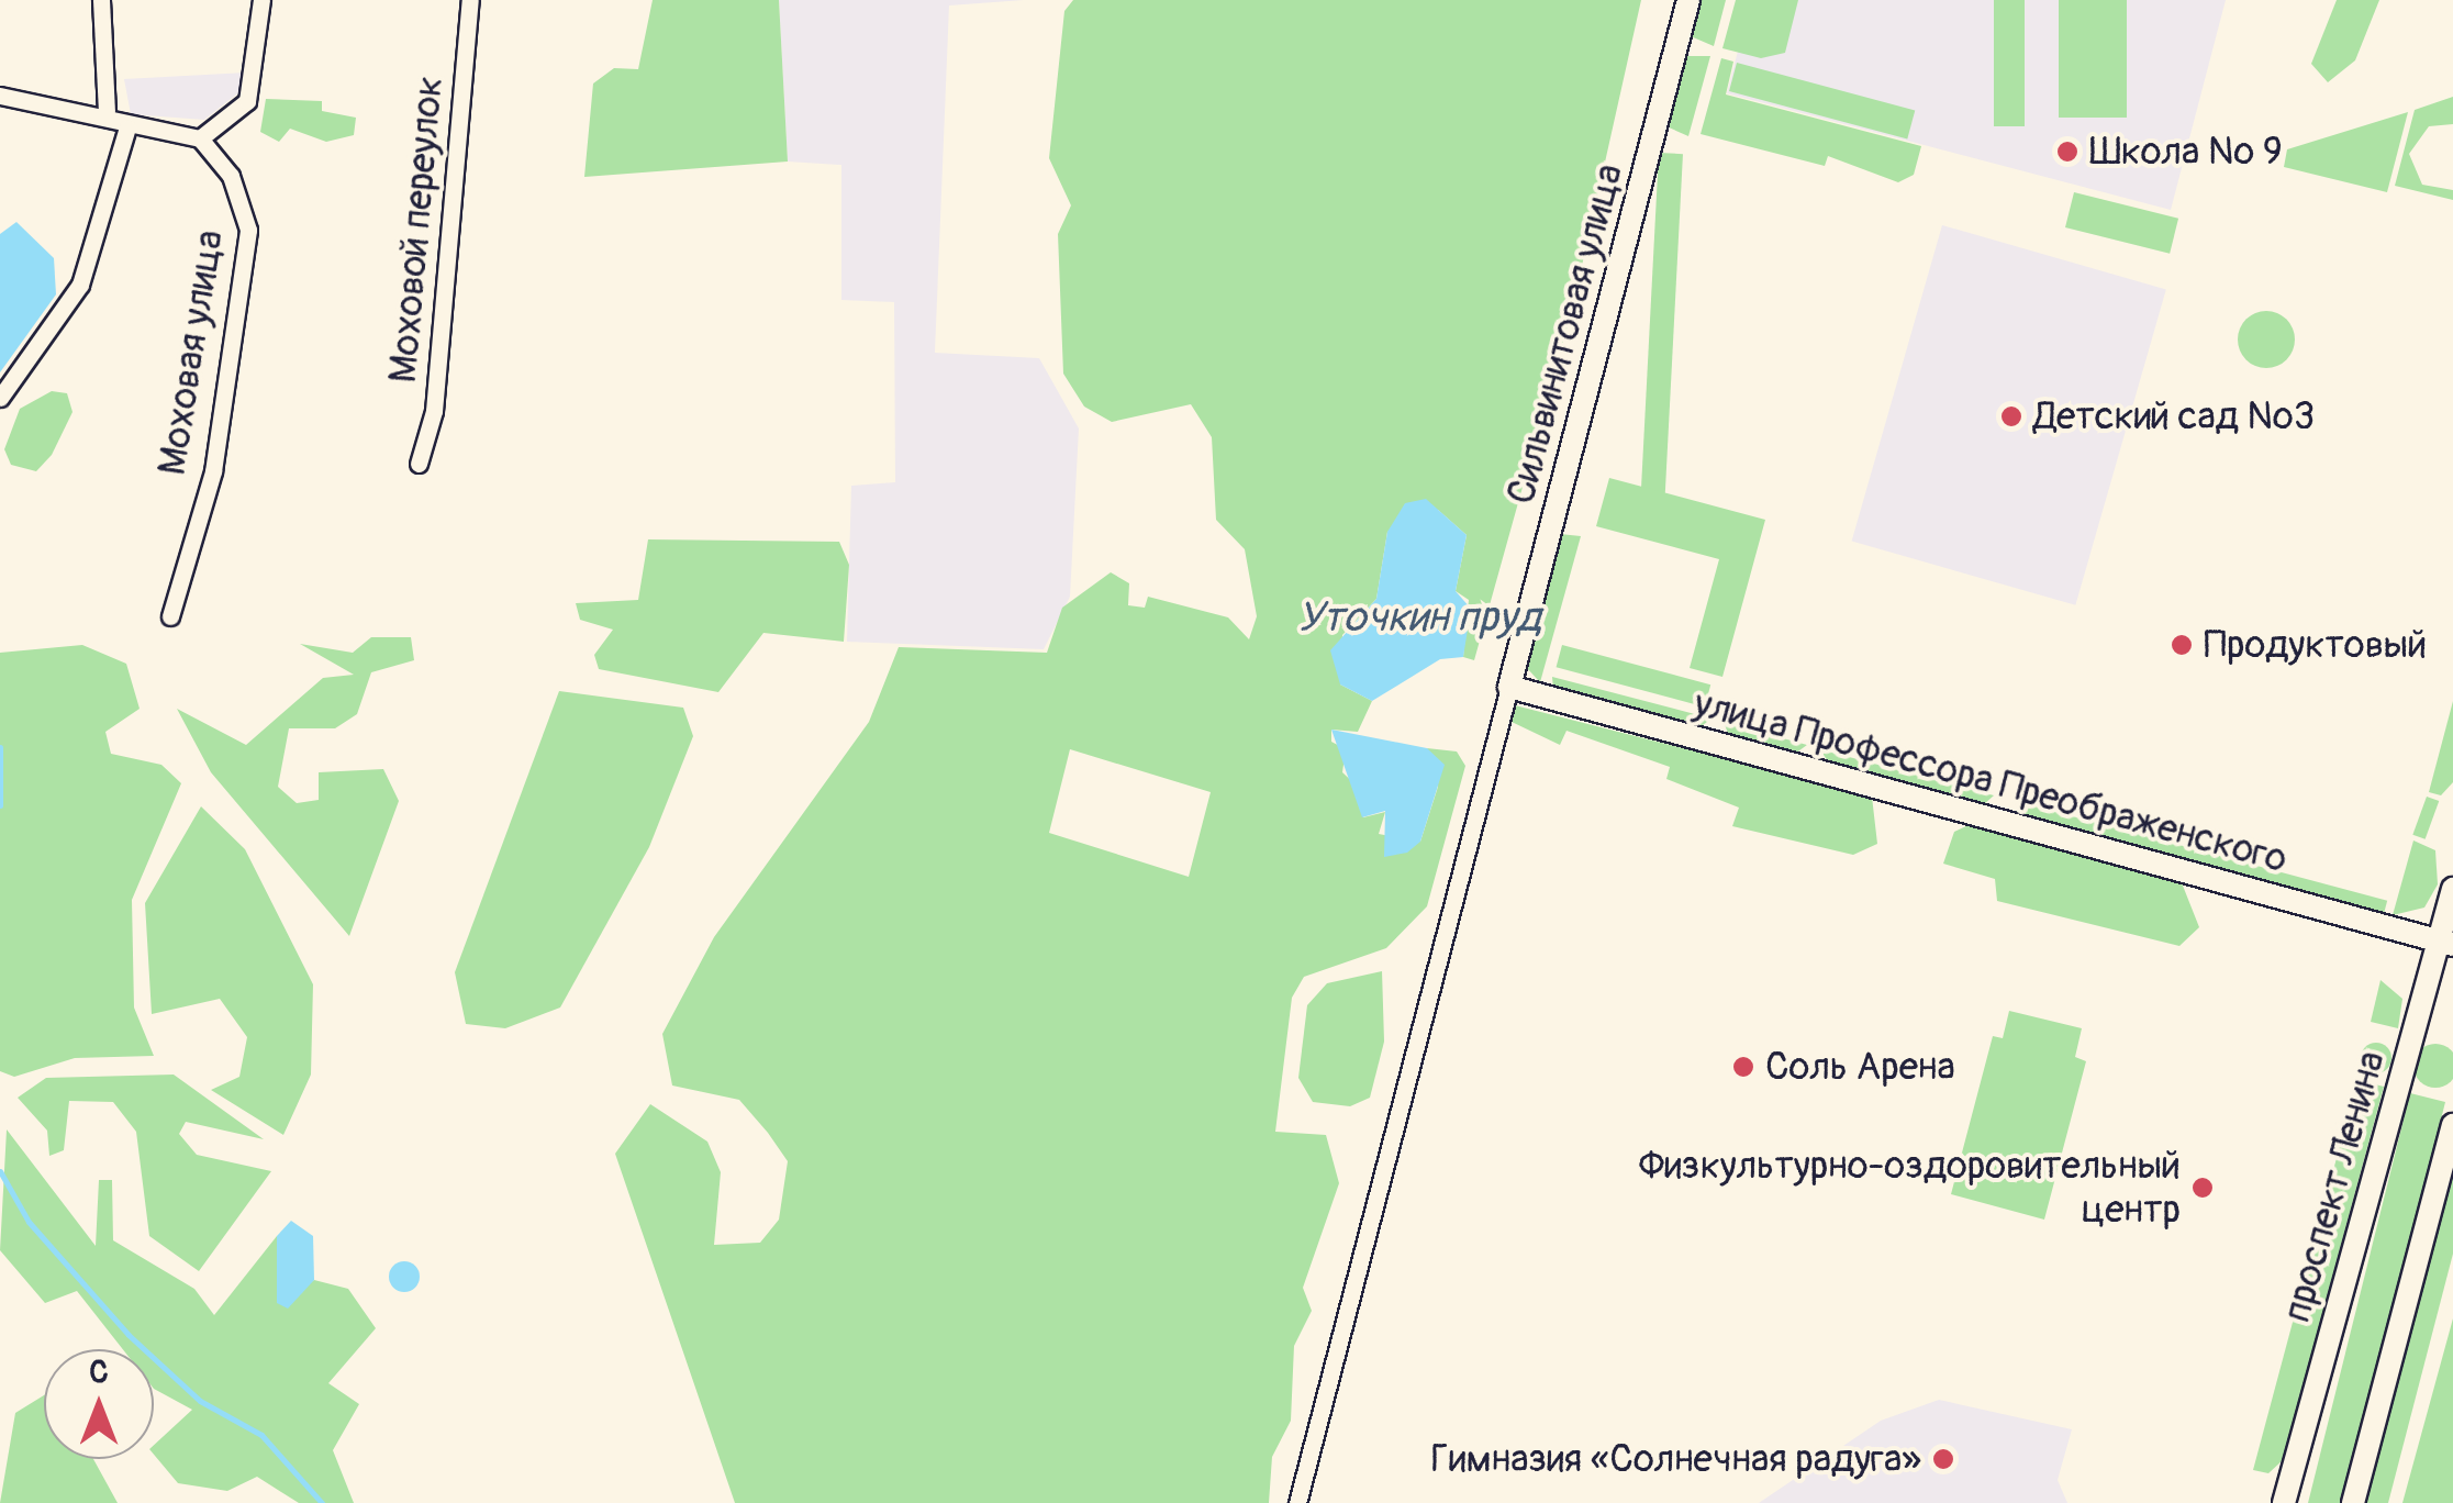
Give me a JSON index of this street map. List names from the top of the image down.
{
  "streets": {
    "street": [
      "Моховой переулок",
      "Сильвинитовая улица",
      "Моховая улица",
      "улица Профессора Преображенского",
      "проспект Ленина"
    ]
  },
  "crossings": [
    ["Сильвинитовая улица", "улица Профессора Преображенского"],
    ["улица Профессора Преображенского", "проспект Ленина"]
  ],
  "water": ["Уточкин пруд"],
  "places": [
    "Школа № 9",
    "Детский сад №3",
    "Продуктовый",
    "Соль Арена",
    "Физкультурно-оздоровительный центр",
    "Гимназия «Солнечная радуга»"
  ],
  "north": "top"
}
